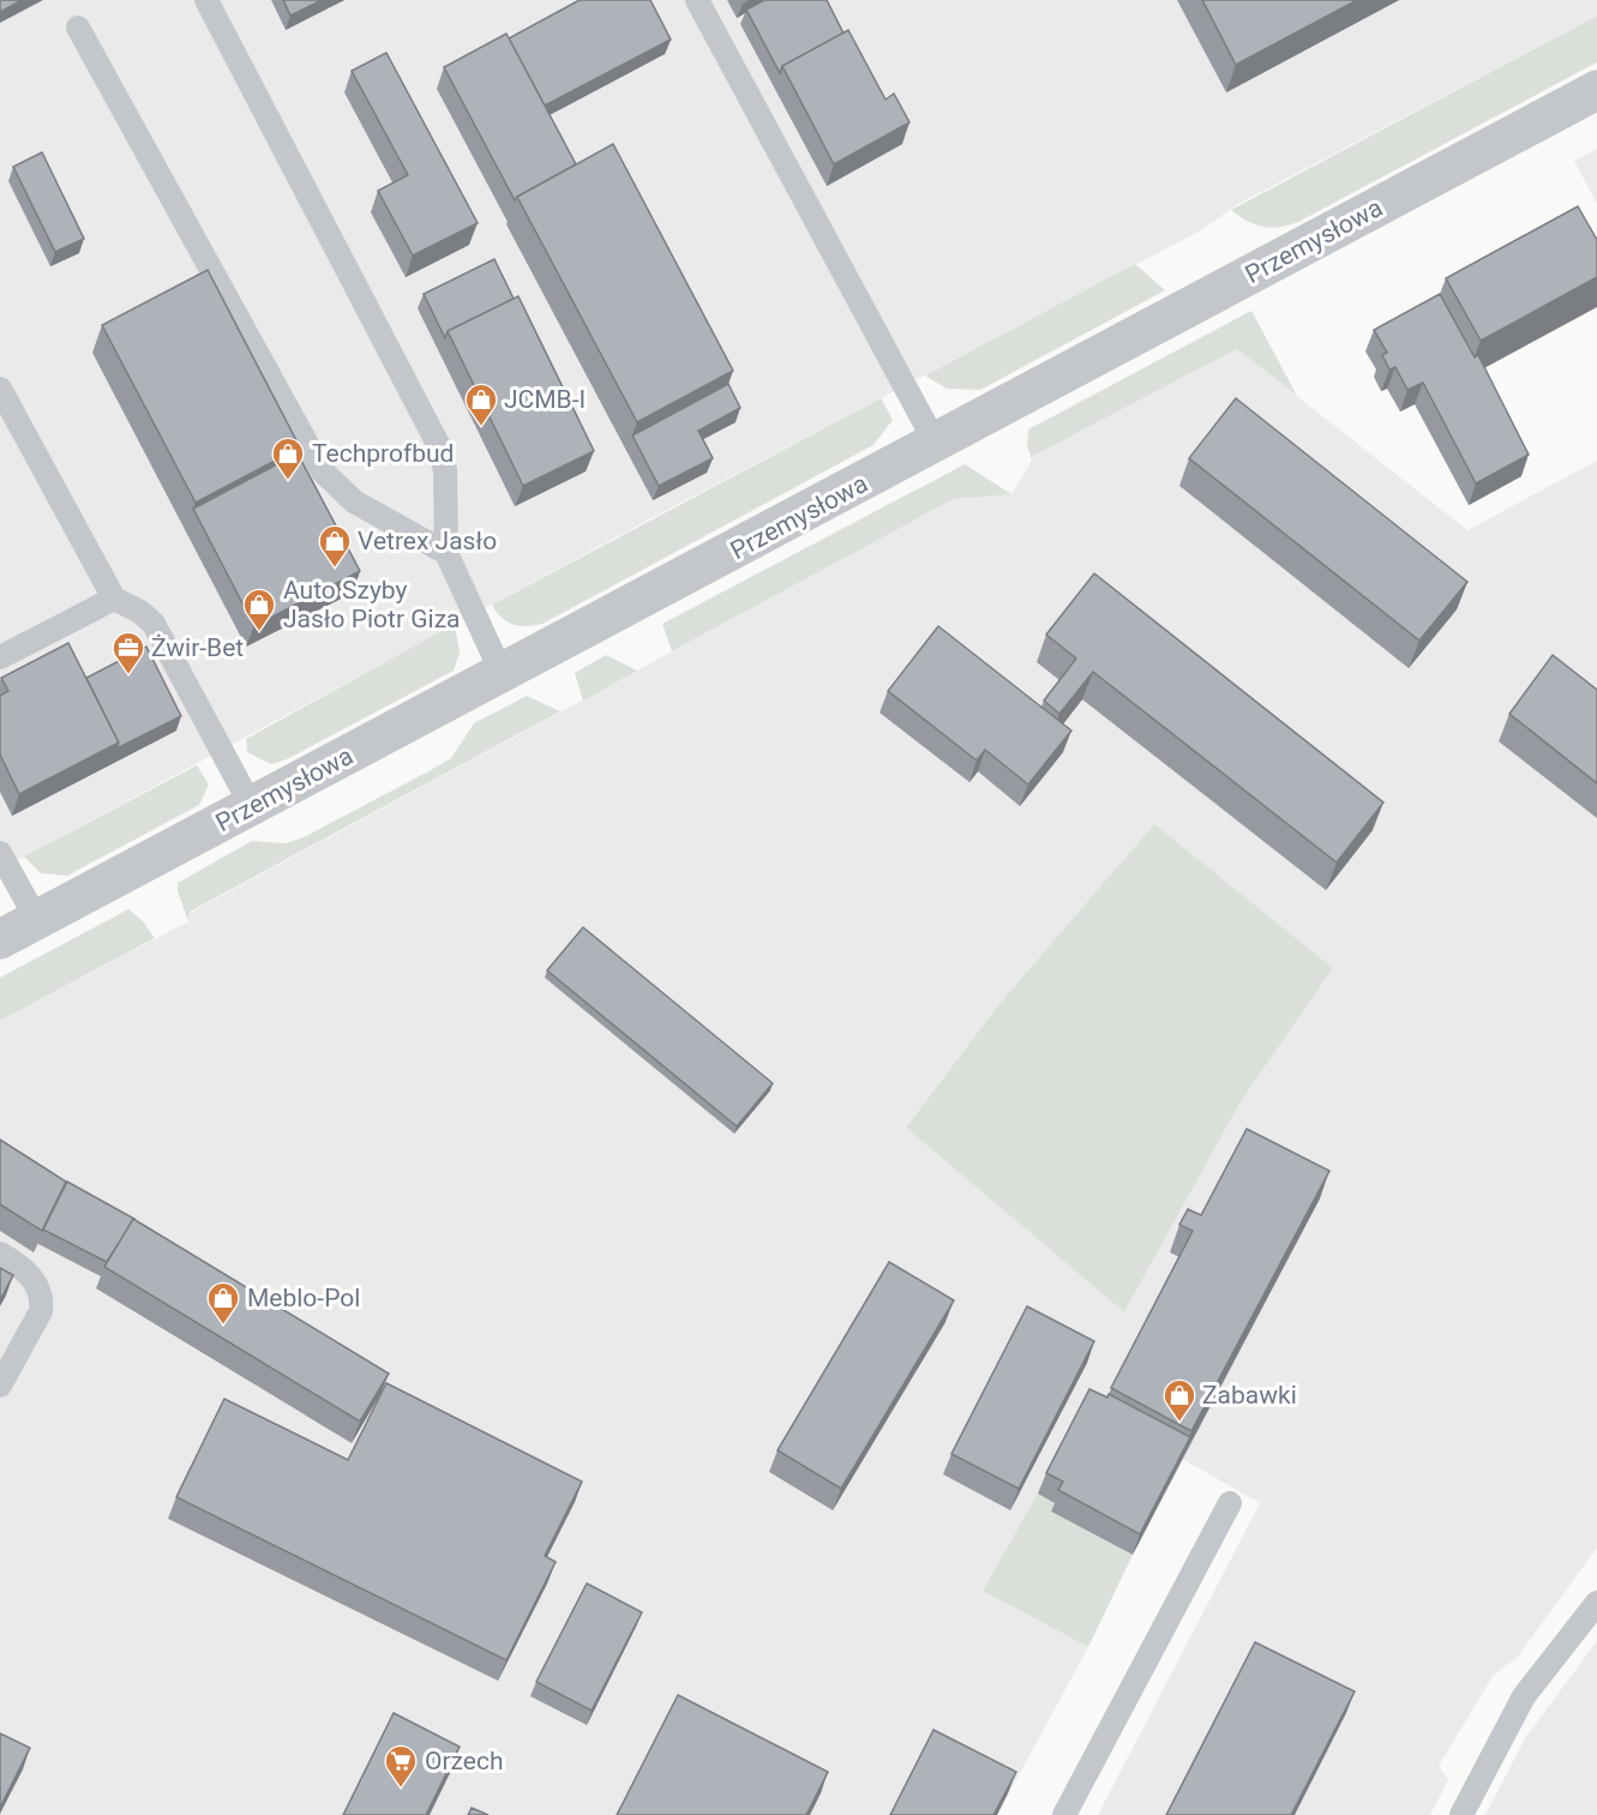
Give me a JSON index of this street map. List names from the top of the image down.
{
  "streets": {
    "street": ["Przemysłowa"]
  },
  "places": {
    "shop": [
      "JCMB-I",
      "Techprofbud",
      "Vetrex Jasło",
      "Auto Szyby Jasło Piotr Giza",
      "Meblo-Pol",
      "Zabawki"
    ],
    "office": ["Żwir-Bet"],
    "supermarket": ["Orzech"]
  }
}
